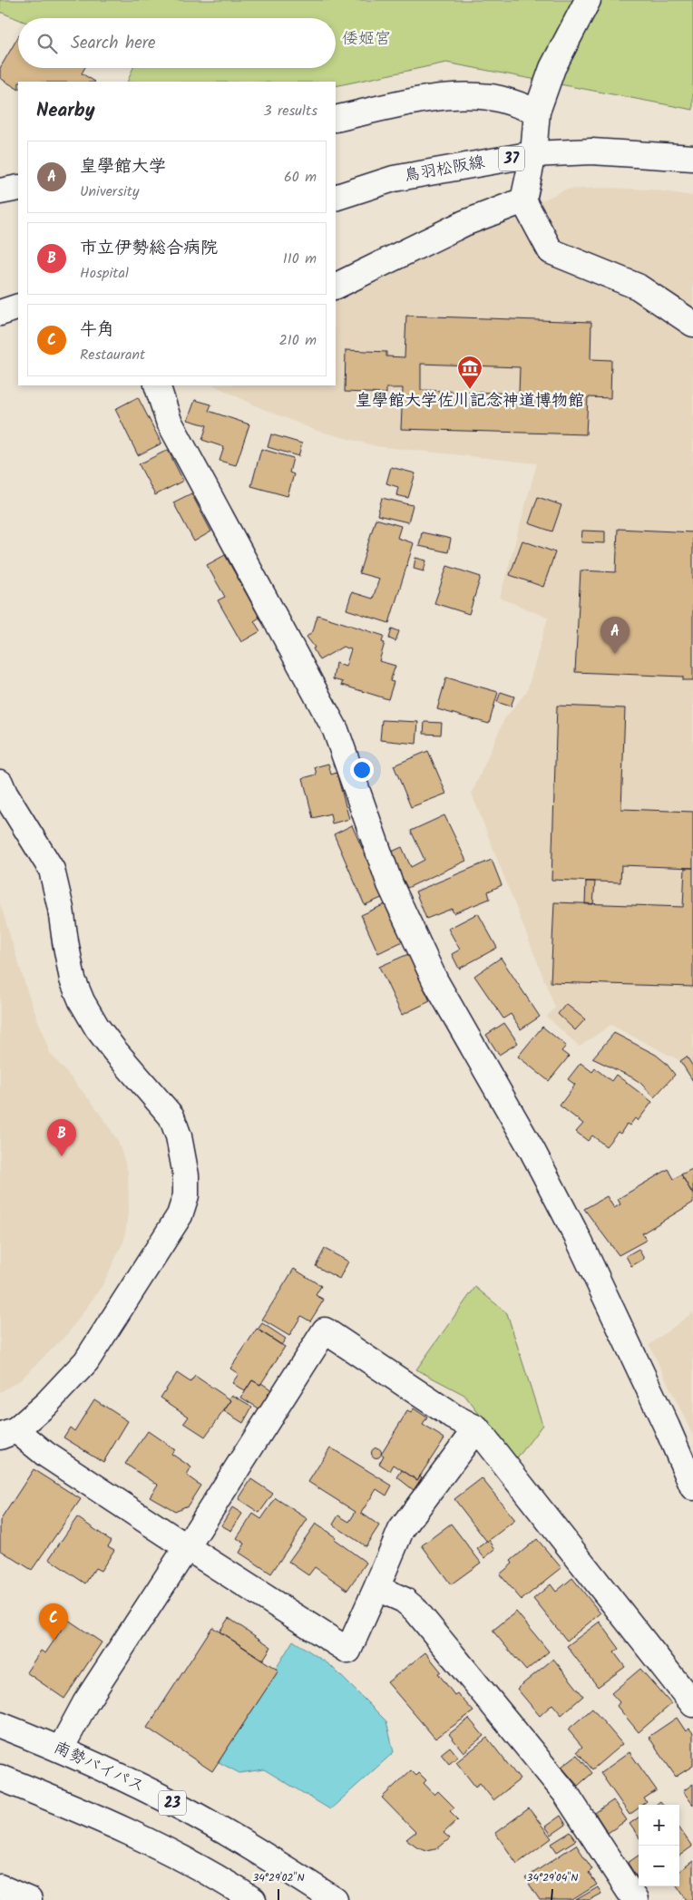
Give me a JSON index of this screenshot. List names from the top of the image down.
{
  "streets": {
    "main road": [
      "37",
      "鳥羽松阪線",
      "南勢バイパス",
      "23"
    ]
  },
  "parks": ["倭姬宮"],
  "places": {
    "museum": ["皇學館大学佐川記念神道博物館"]
  },
  "page": {
    "search": "Search here",
    "heading": ["Nearby", "3 results"],
    "list": [
      {
        "mark": "A",
        "name": "皇學館大学",
        "note": "University",
        "value": "60 m"
      },
      {
        "mark": "B",
        "name": "市立伊勢総合病院",
        "note": "Hospital",
        "value": "110 m"
      },
      {
        "mark": "C",
        "name": "牛角",
        "note": "Restaurant",
        "value": "210 m"
      }
    ],
    "pins": ["A", "B", "C"],
    "map_buttons": ["+", "−"]
  },
  "coordinates": ["34°29'02\"N", "34°29'04\"N"]
}
